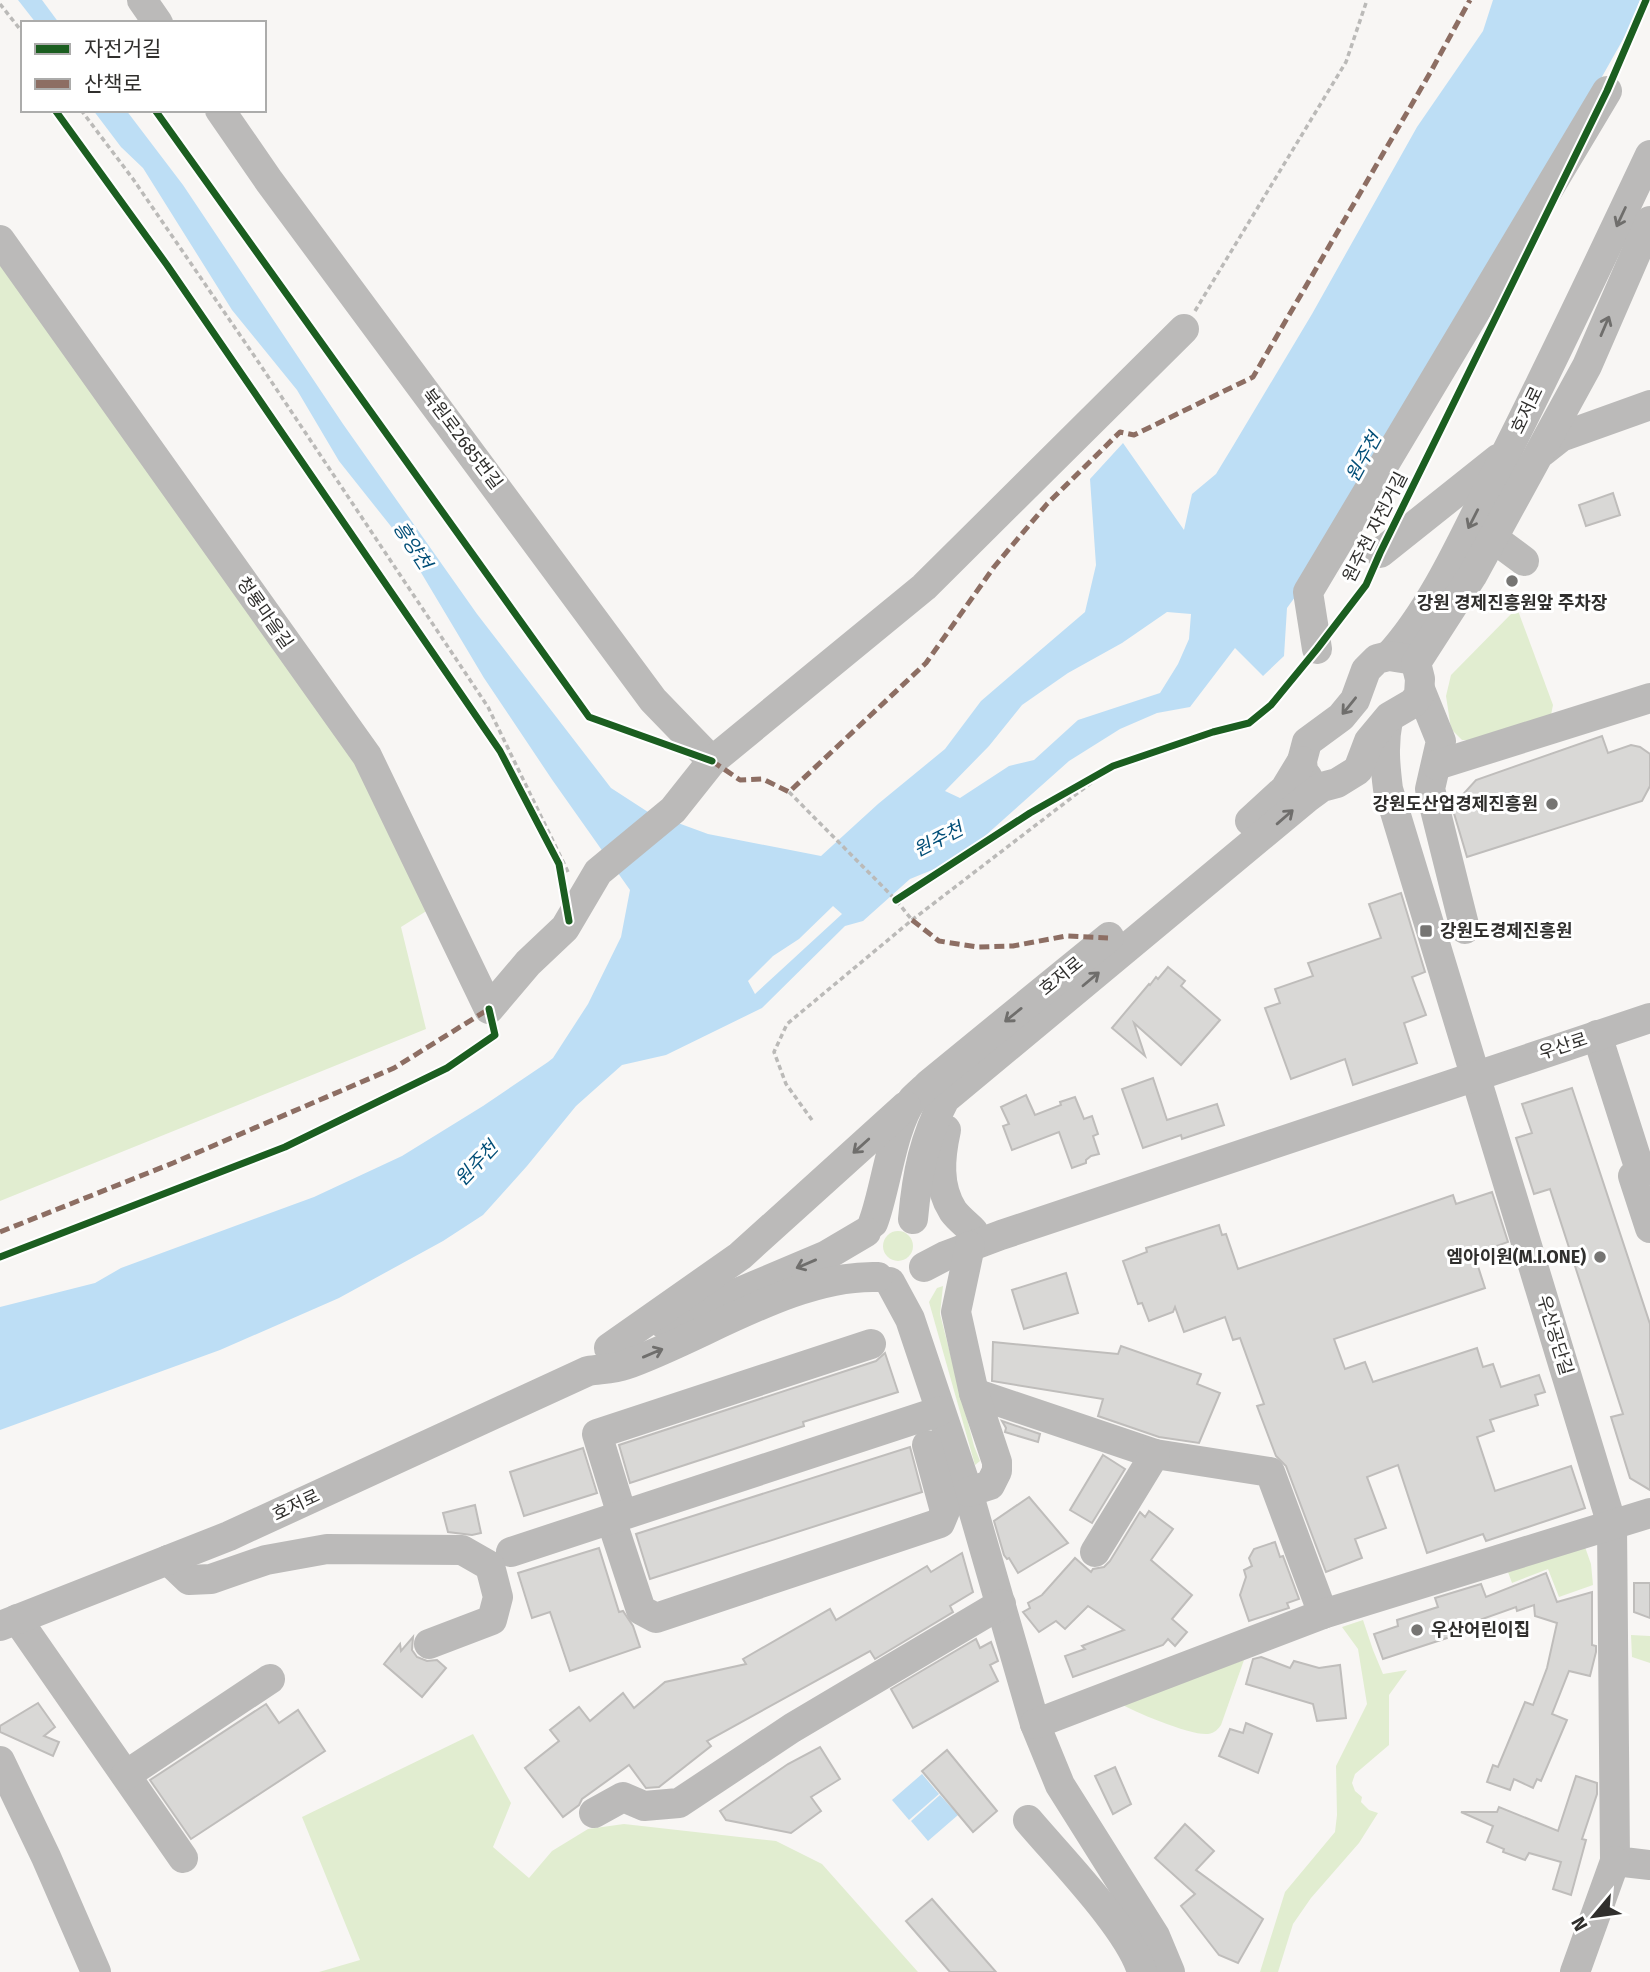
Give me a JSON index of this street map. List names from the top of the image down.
{
  "streets": {
    "street": [
      "호저로",
      "북원로2685번길",
      "청룡마을길",
      "우산로",
      "우산공단길"
    ],
    "cycle path": ["원주천 자전거길"]
  },
  "crossings": [
    ["호저로", "우산로"],
    ["호저로", "우산공단길"],
    ["북원로2685번길", "청룡마을길"],
    ["우산로", "우산공단길"]
  ],
  "water": ["원주천", "흥양천"],
  "places": {
    "other": [
      "강원 경제진흥원앞 주차장",
      "강원도산업경제진흥원",
      "엠아이원(M.I.ONE)",
      "우산어린이집"
    ],
    "transit": ["강원도경제진흥원"]
  },
  "legend": ["자전거길", "산책로"],
  "north": "bottom left"
}
